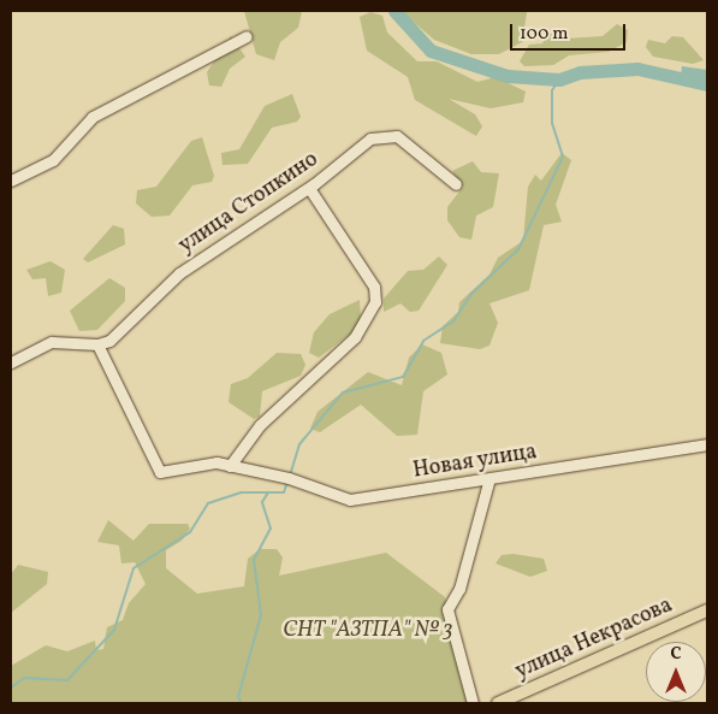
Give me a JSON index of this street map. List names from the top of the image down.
{
  "streets": {
    "main road": ["улица Некрасова"],
    "street": ["улица Стопкино", "Новая улица"]
  },
  "crossings": [
    ["улица Стопкино", "Новая улица"]
  ],
  "parks": ["СНТ \"АЗТПА\" № 3"],
  "scale_bar": "100 m",
  "north": "top"
}
